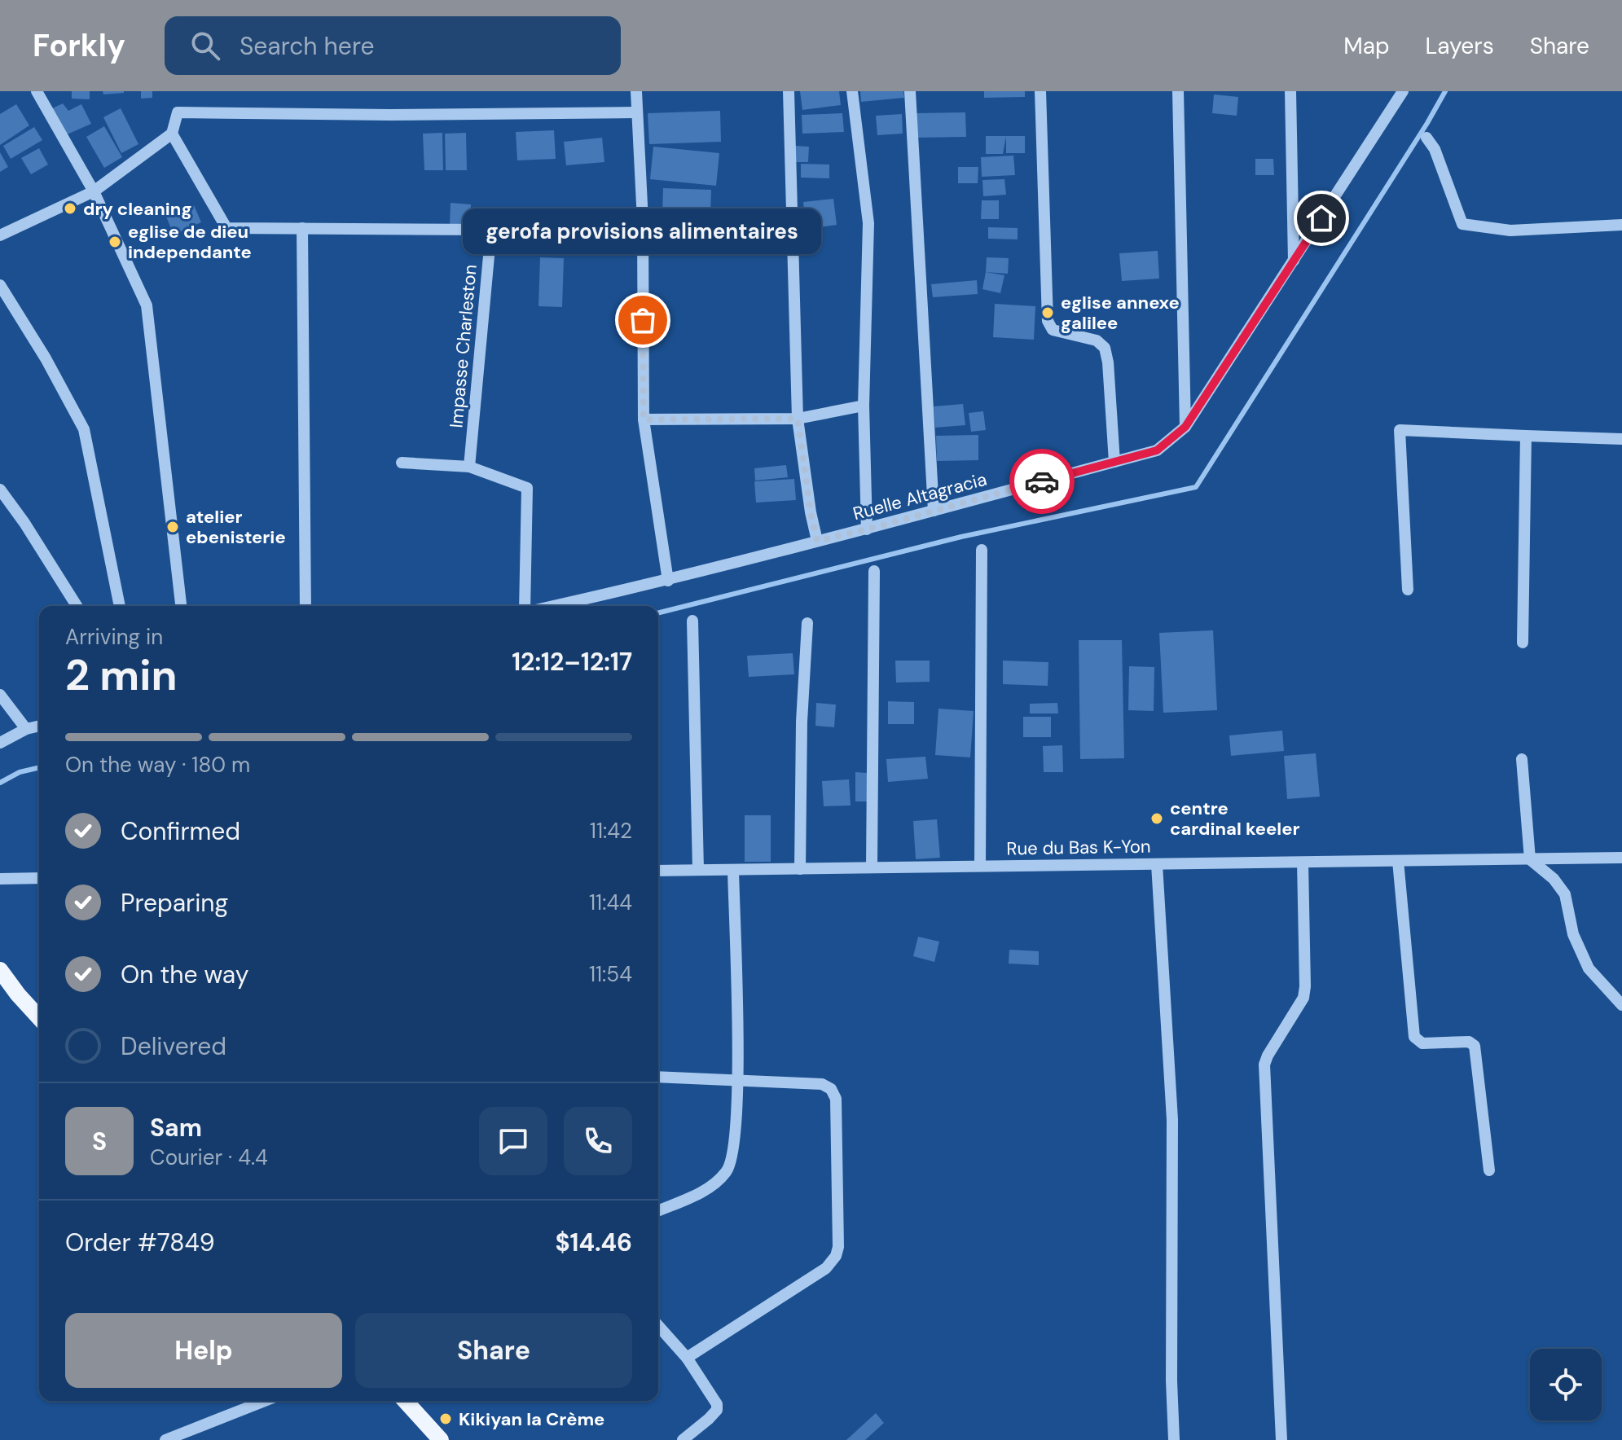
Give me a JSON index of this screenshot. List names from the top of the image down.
{
  "streets": {
    "street": ["Impasse Charleston", "Ruelle Altagracia", "Rue du Bas K-Yon"]
  },
  "places": [
    "dry cleaning",
    "eglise de dieu independante",
    "eglise annexe galilee",
    "gerofa provisions alimentaires",
    "atelier ebenisterie",
    "centre cardinal keeler",
    "Kikiyan la Crème"
  ],
  "page": {
    "header": "Forkly",
    "search": "Search here",
    "nav": ["Map", "Layers", "Share"],
    "bubble": "gerofa provisions alimentaires",
    "heading": ["2 min", "Arriving in", "12:12–12:17"],
    "panel": [
      "Sam",
      "Courier · 4.4",
      "Order #7849",
      "$14.46"
    ],
    "bar": "On the way · 180 m",
    "list": [
      ["Confirmed", "11:42"],
      ["Preparing", "11:44"],
      ["On the way", "11:54"],
      "Delivered"
    ],
    "round": "S",
    "buttons": ["Help", "Share"]
  }
}
